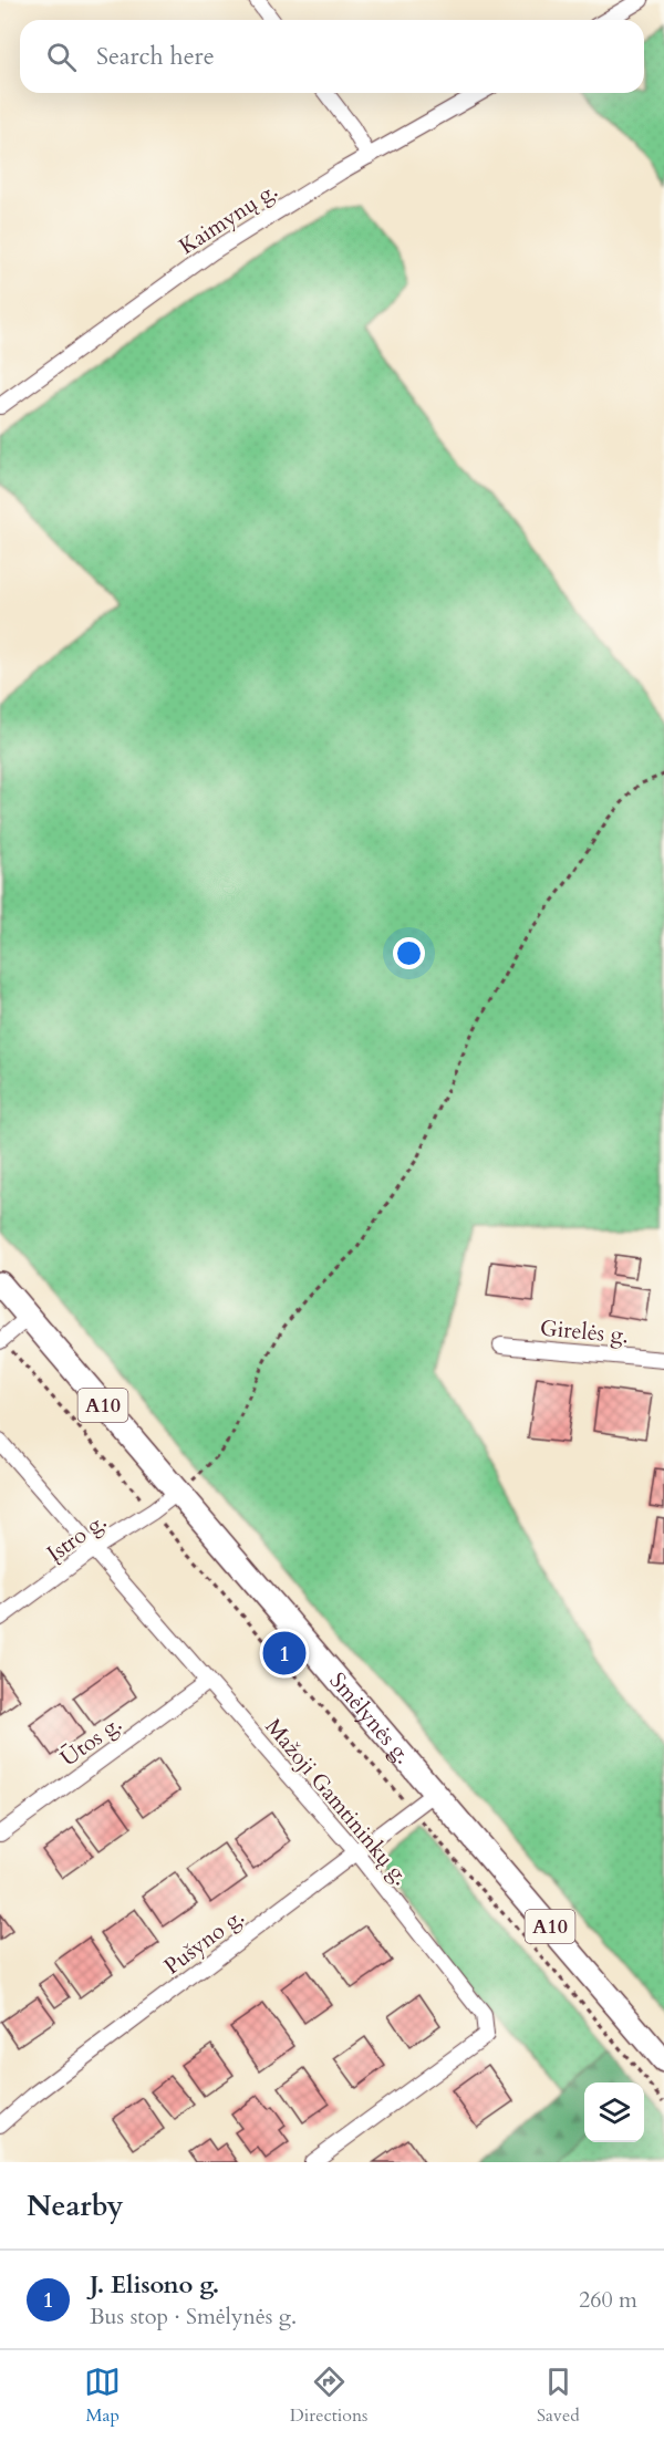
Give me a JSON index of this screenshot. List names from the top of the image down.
{
  "streets": {
    "highway": ["A10", "Smėlynės g."],
    "street": [
      "Kaimynų g.",
      "Girelės g.",
      "Įstro g.",
      "Ūtos g.",
      "Mažoji Gamtininkų g.",
      "Pušyno g."
    ]
  },
  "crossings": [
    ["Įstro g.", "Smėlynės g."],
    ["Įstro g.", "Mažoji Gamtininkų g."],
    ["Smėlynės g.", "Pušyno g."],
    ["Ūtos g.", "Mažoji Gamtininkų g."],
    ["Mažoji Gamtininkų g.", "Pušyno g."]
  ],
  "page": {
    "search": "Search here",
    "pins": "1",
    "heading": "Nearby",
    "list": [
      {
        "mark": "1",
        "name": "J. Elisono g.",
        "note": "Bus stop · Smėlynės g.",
        "value": "260 m"
      }
    ],
    "nav": ["Map", "Directions", "Saved"]
  }
}
